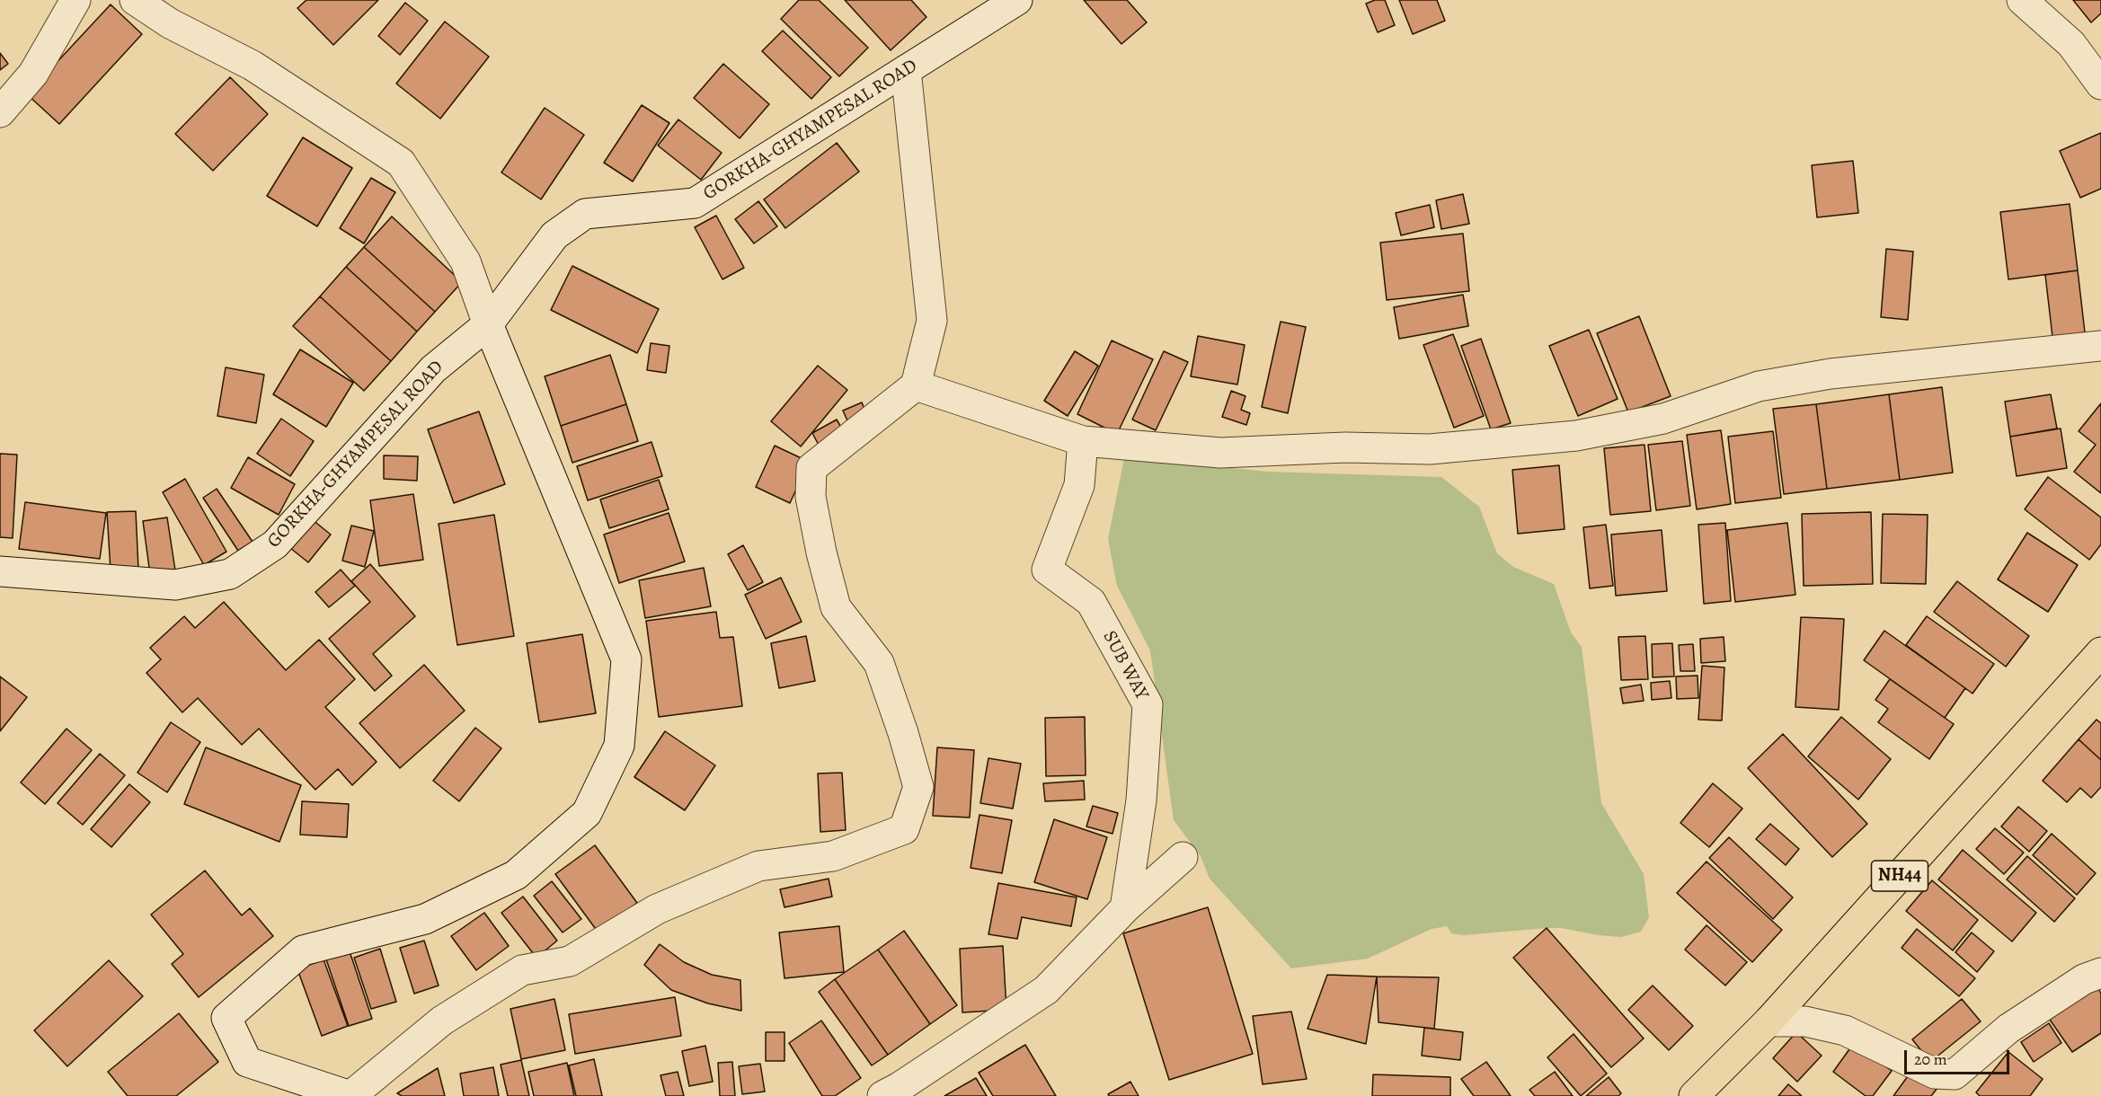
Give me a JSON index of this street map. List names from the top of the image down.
{
  "streets": {
    "main road": ["NH44"],
    "street": ["GORKHA-GHYAMPESAL ROAD", "SUB WAY"]
  },
  "scale_bar": "20 m"
}
